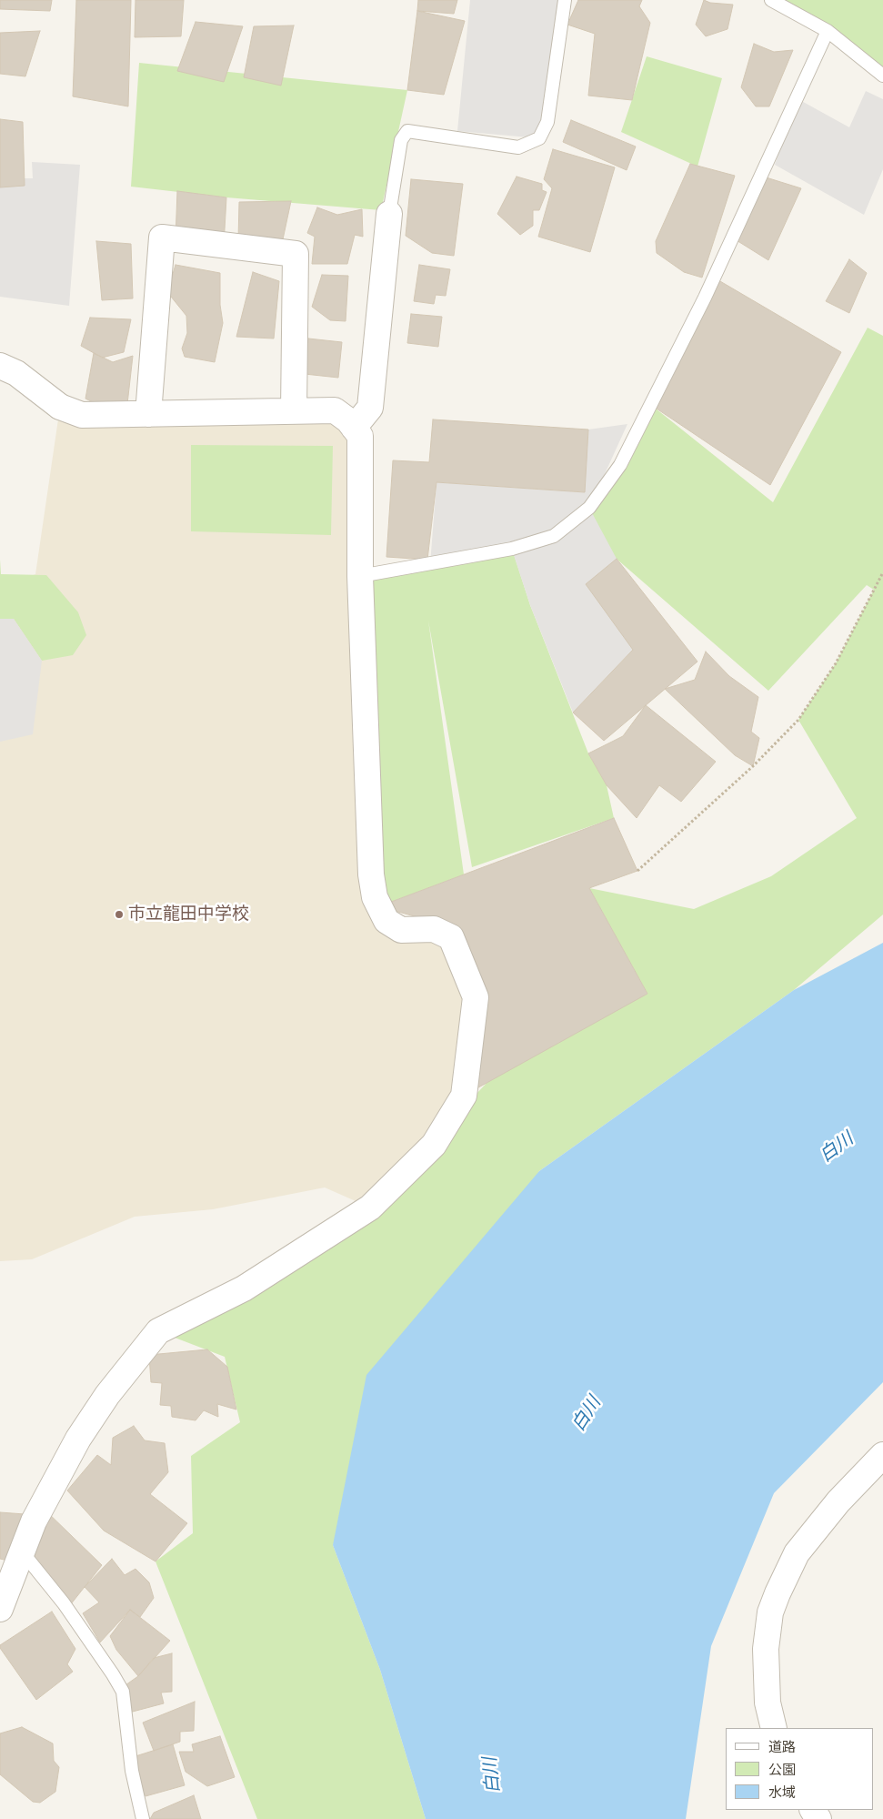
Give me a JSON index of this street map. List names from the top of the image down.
{
  "water": ["白川"],
  "places": ["市立龍田中学校"],
  "legend": ["道路", "公園", "水域"]
}
